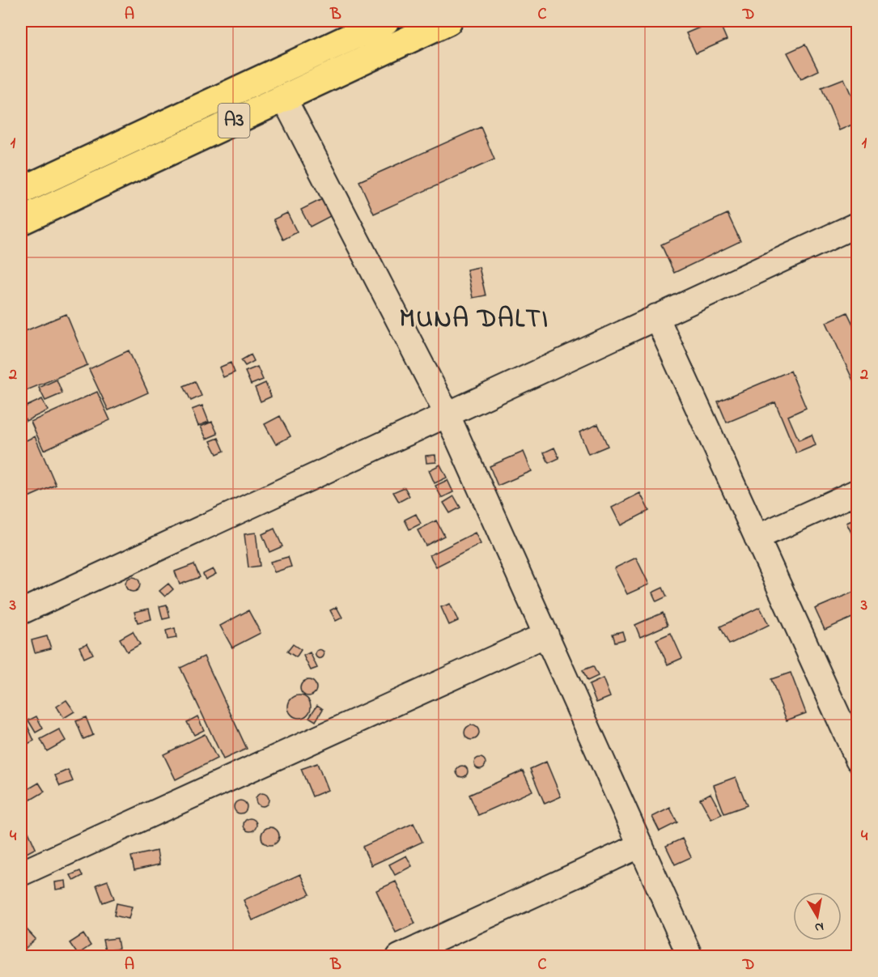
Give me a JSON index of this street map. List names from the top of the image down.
{
  "streets": {
    "highway": ["A3"]
  },
  "districts": ["MUNA DALTI"],
  "north": "bottom",
  "grid": {
    "columns": [
      "A",
      "B",
      "C",
      "D"
    ],
    "rows": [
      "1",
      "2",
      "3",
      "4"
    ]
  }
}
